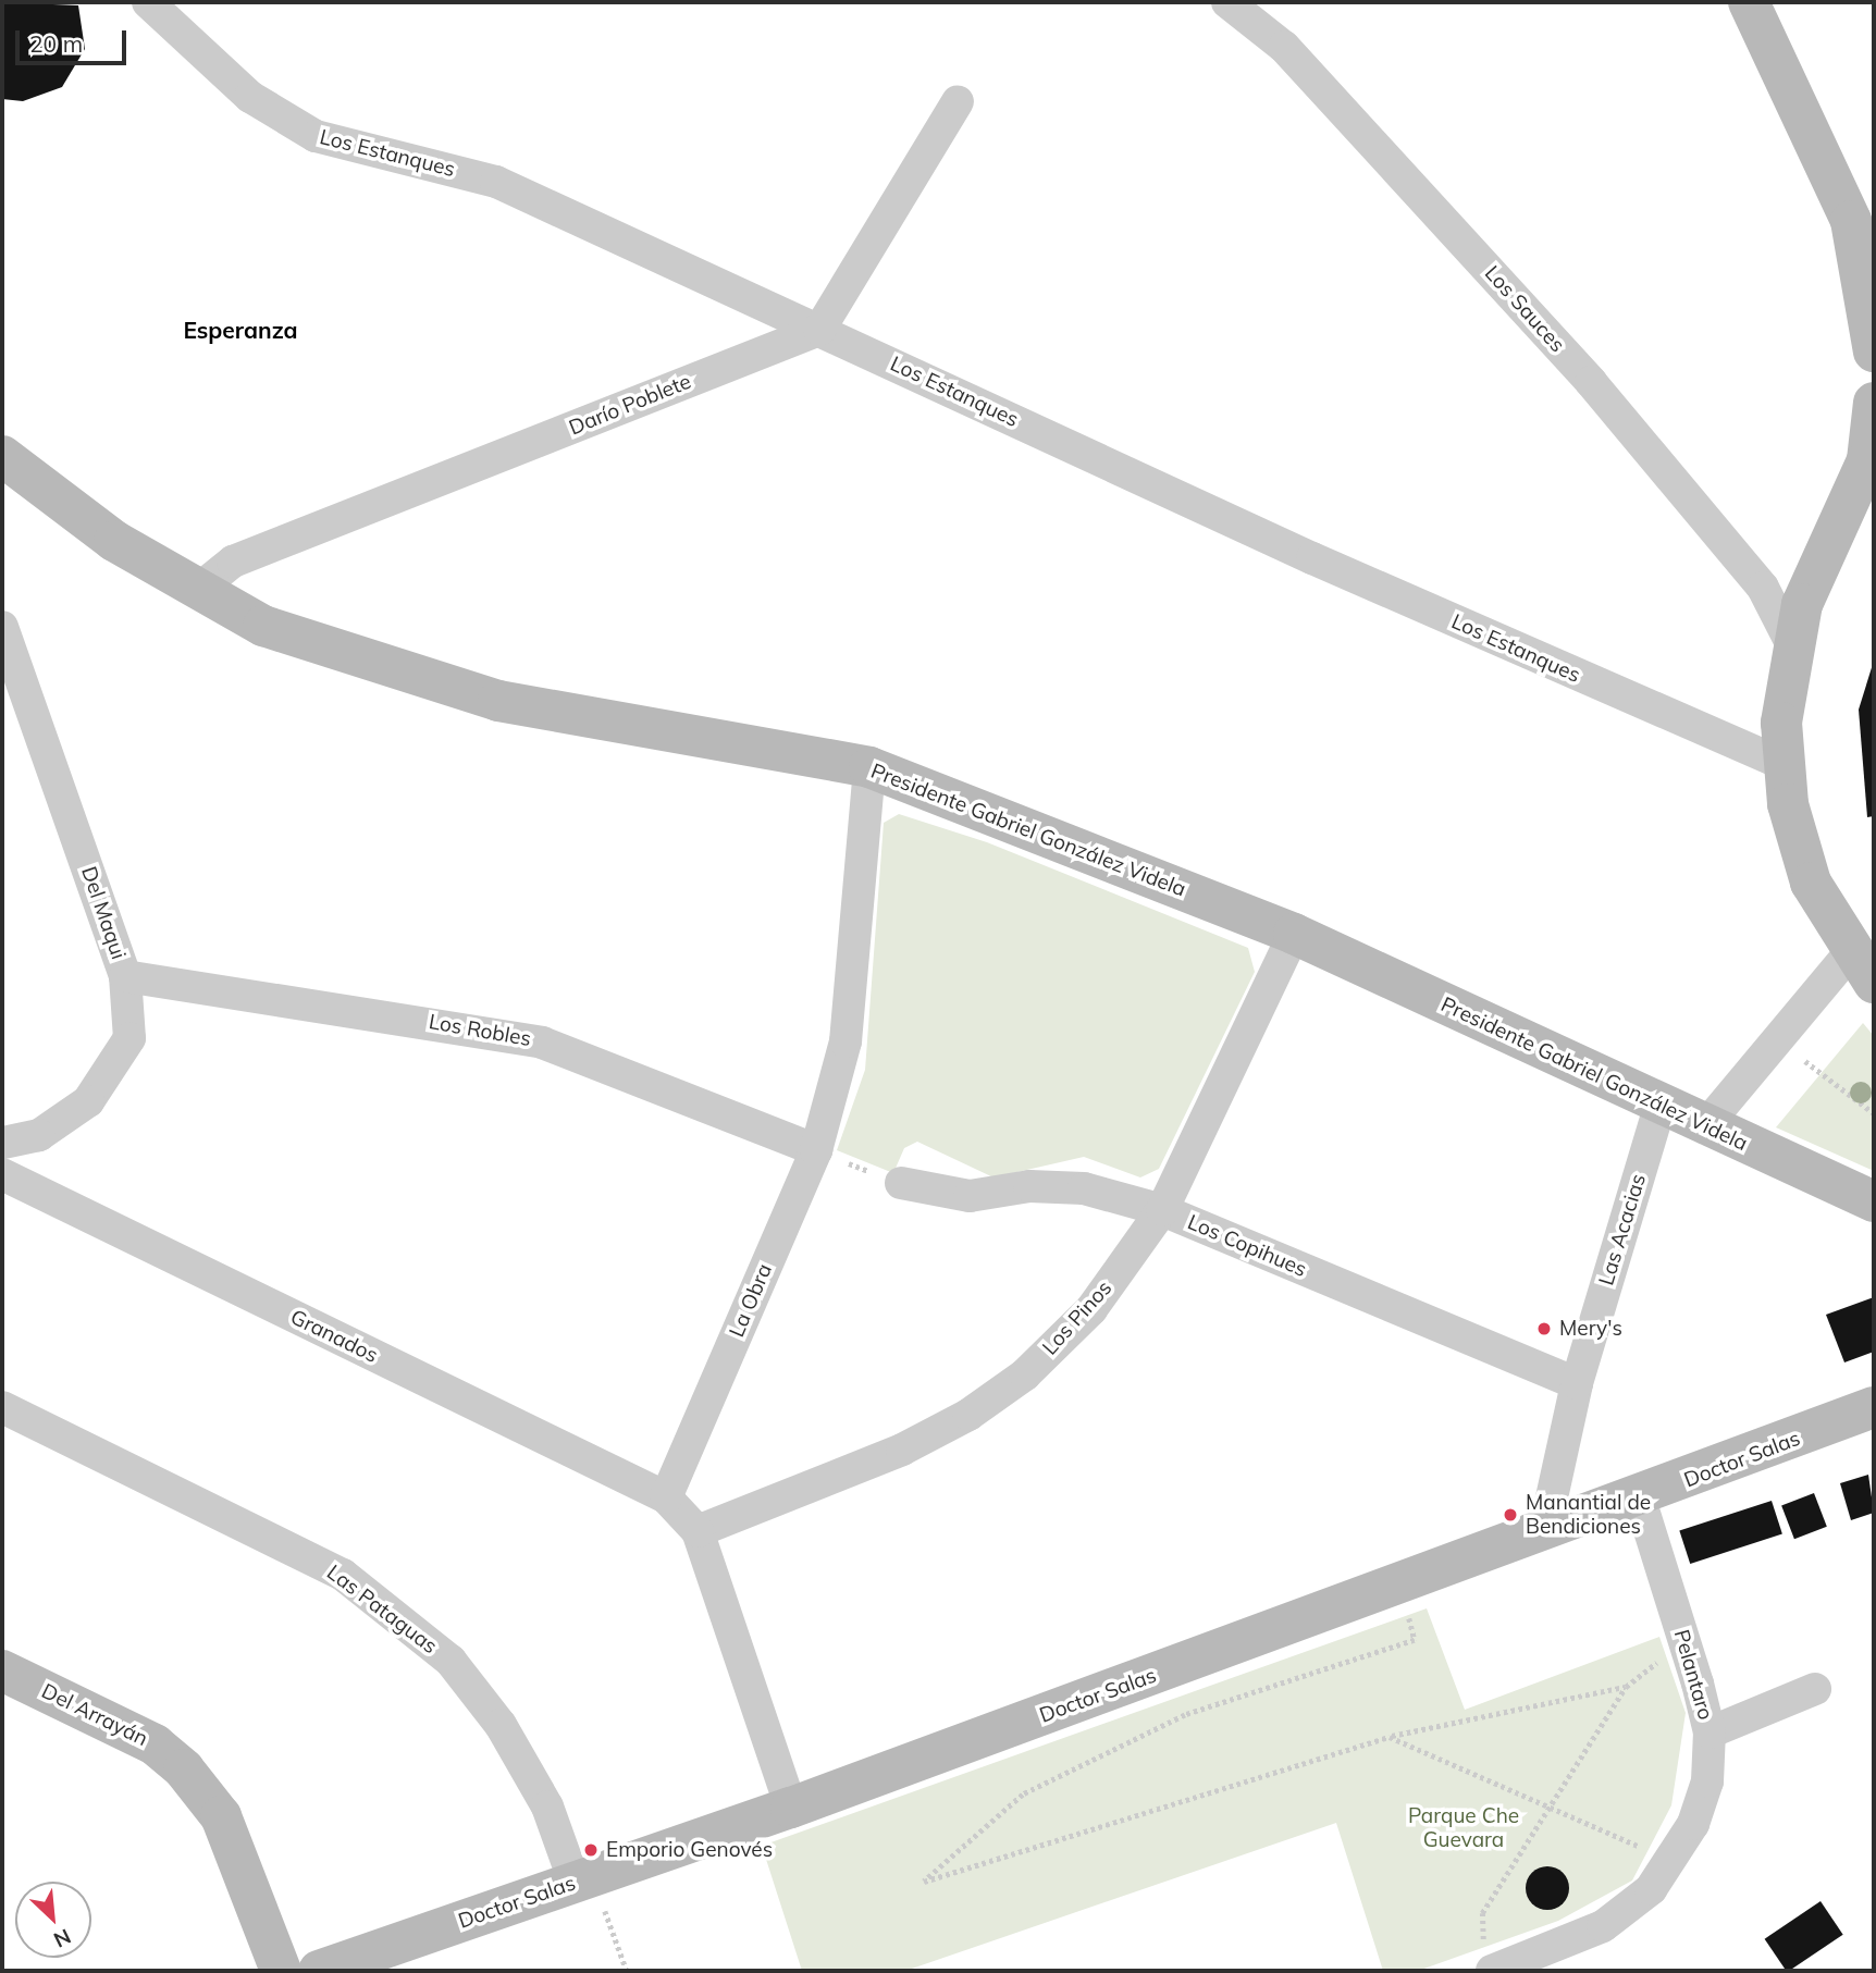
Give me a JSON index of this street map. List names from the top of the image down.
{
  "streets": {
    "main road": ["Presidente Gabriel González Videla", "Doctor Salas", "Del Arrayán"],
    "street": [
      "Los Estanques",
      "Los Sauces",
      "Darío Poblete",
      "Del Maqui",
      "Los Robles",
      "Las Acacias",
      "Los Copihues",
      "La Obra",
      "Los Pinos",
      "Granados",
      "Las Pataguas",
      "Pelantaro"
    ]
  },
  "crossings": [
    ["Los Estanques", "Darío Poblete"],
    ["Darío Poblete", "Presidente Gabriel González Videla"],
    ["Presidente Gabriel González Videla", "Las Acacias"],
    ["Presidente Gabriel González Videla", "La Obra"],
    ["Presidente Gabriel González Videla", "Los Pinos"],
    ["Del Maqui", "Los Robles"],
    ["Los Robles", "La Obra"],
    ["Las Acacias", "Los Copihues"],
    ["Las Acacias", "Doctor Salas"],
    ["Los Copihues", "Los Pinos"],
    ["La Obra", "Granados"],
    ["Doctor Salas", "Las Pataguas"],
    ["Doctor Salas", "Pelantaro"]
  ],
  "districts": ["Esperanza"],
  "parks": ["Parque Che Guevara"],
  "places": ["Mery's", "Manantial de Bendiciones", "Emporio Genovés"],
  "scale_bar": "20 m",
  "north": "bottom right"
}
